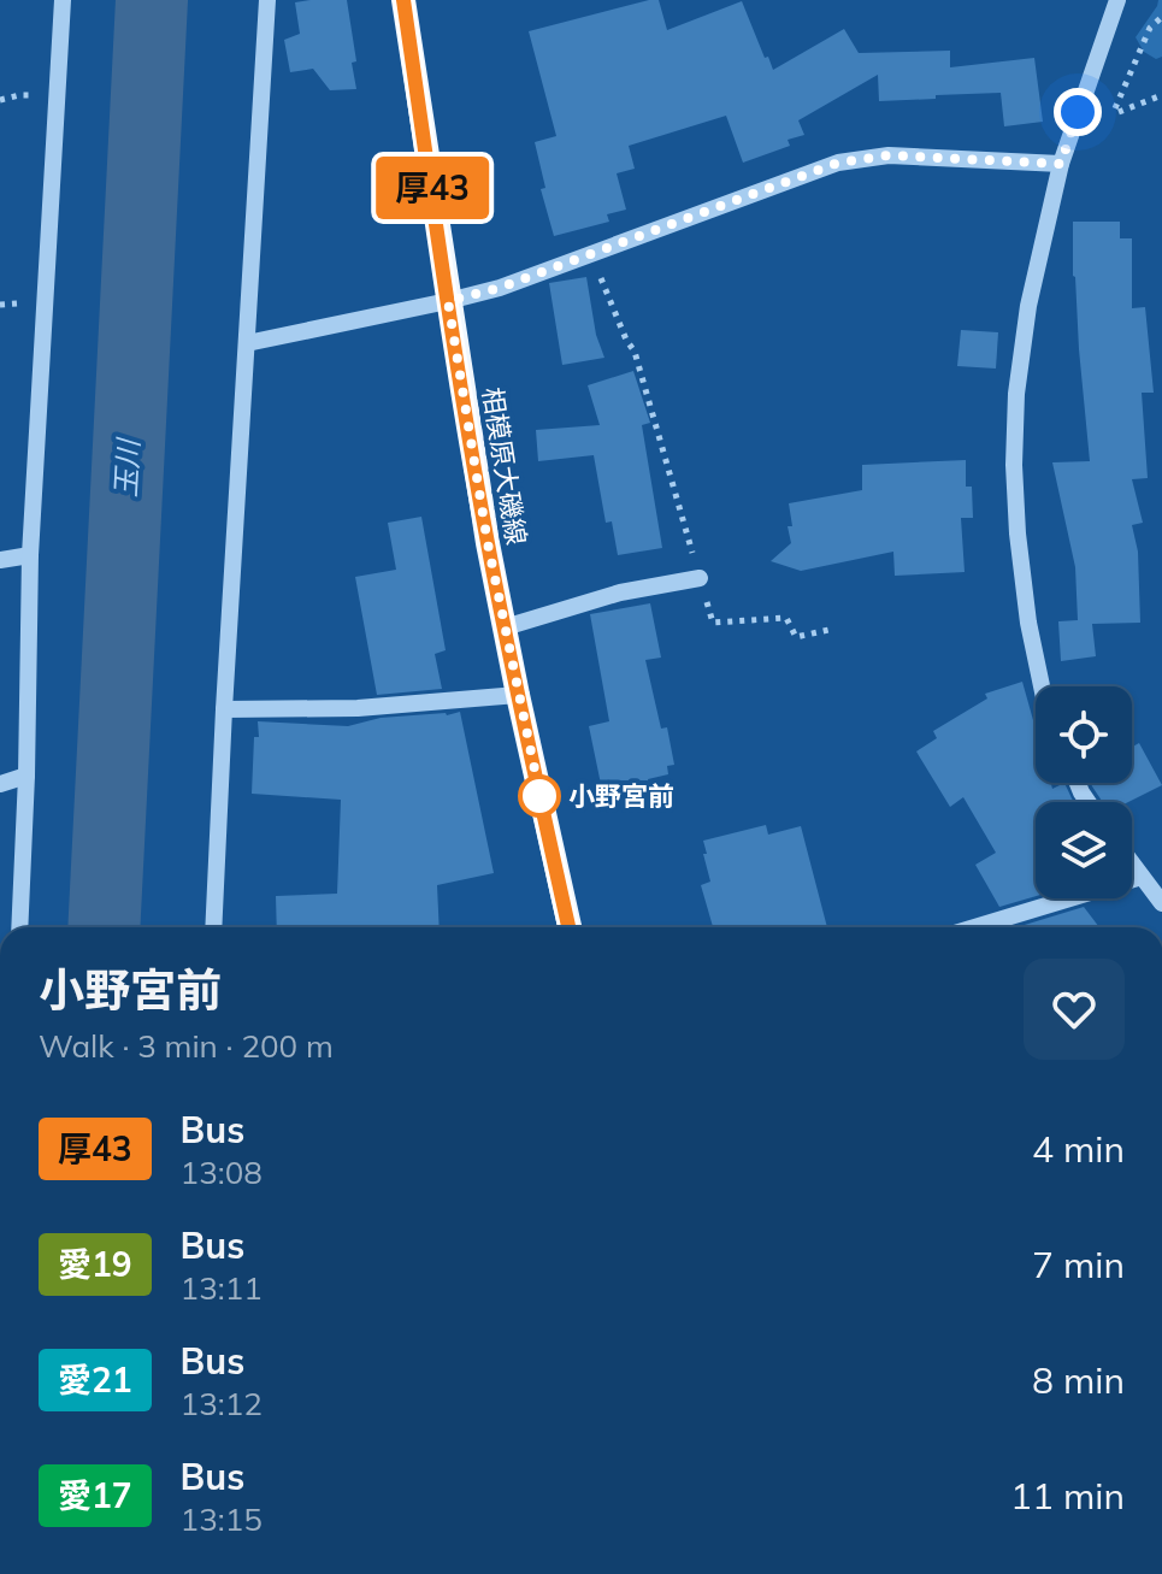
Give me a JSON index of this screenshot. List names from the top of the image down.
{
  "streets": {
    "main road": ["相模原大磯線"]
  },
  "water": ["玉川"],
  "places": ["小野宮前"],
  "lines": ["bus line 厚43"],
  "page": {
    "on_map": "厚43",
    "heading": ["小野宮前", "Walk · 3 min · 200 m"],
    "list": [
      {
        "mark": "厚43",
        "name": "Bus",
        "note": "13:08",
        "value": "4 min"
      },
      {
        "mark": "愛19",
        "name": "Bus",
        "note": "13:11",
        "value": "7 min"
      },
      {
        "mark": "愛21",
        "name": "Bus",
        "note": "13:12",
        "value": "8 min"
      },
      {
        "mark": "愛17",
        "name": "Bus",
        "note": "13:15",
        "value": "11 min"
      }
    ]
  }
}
